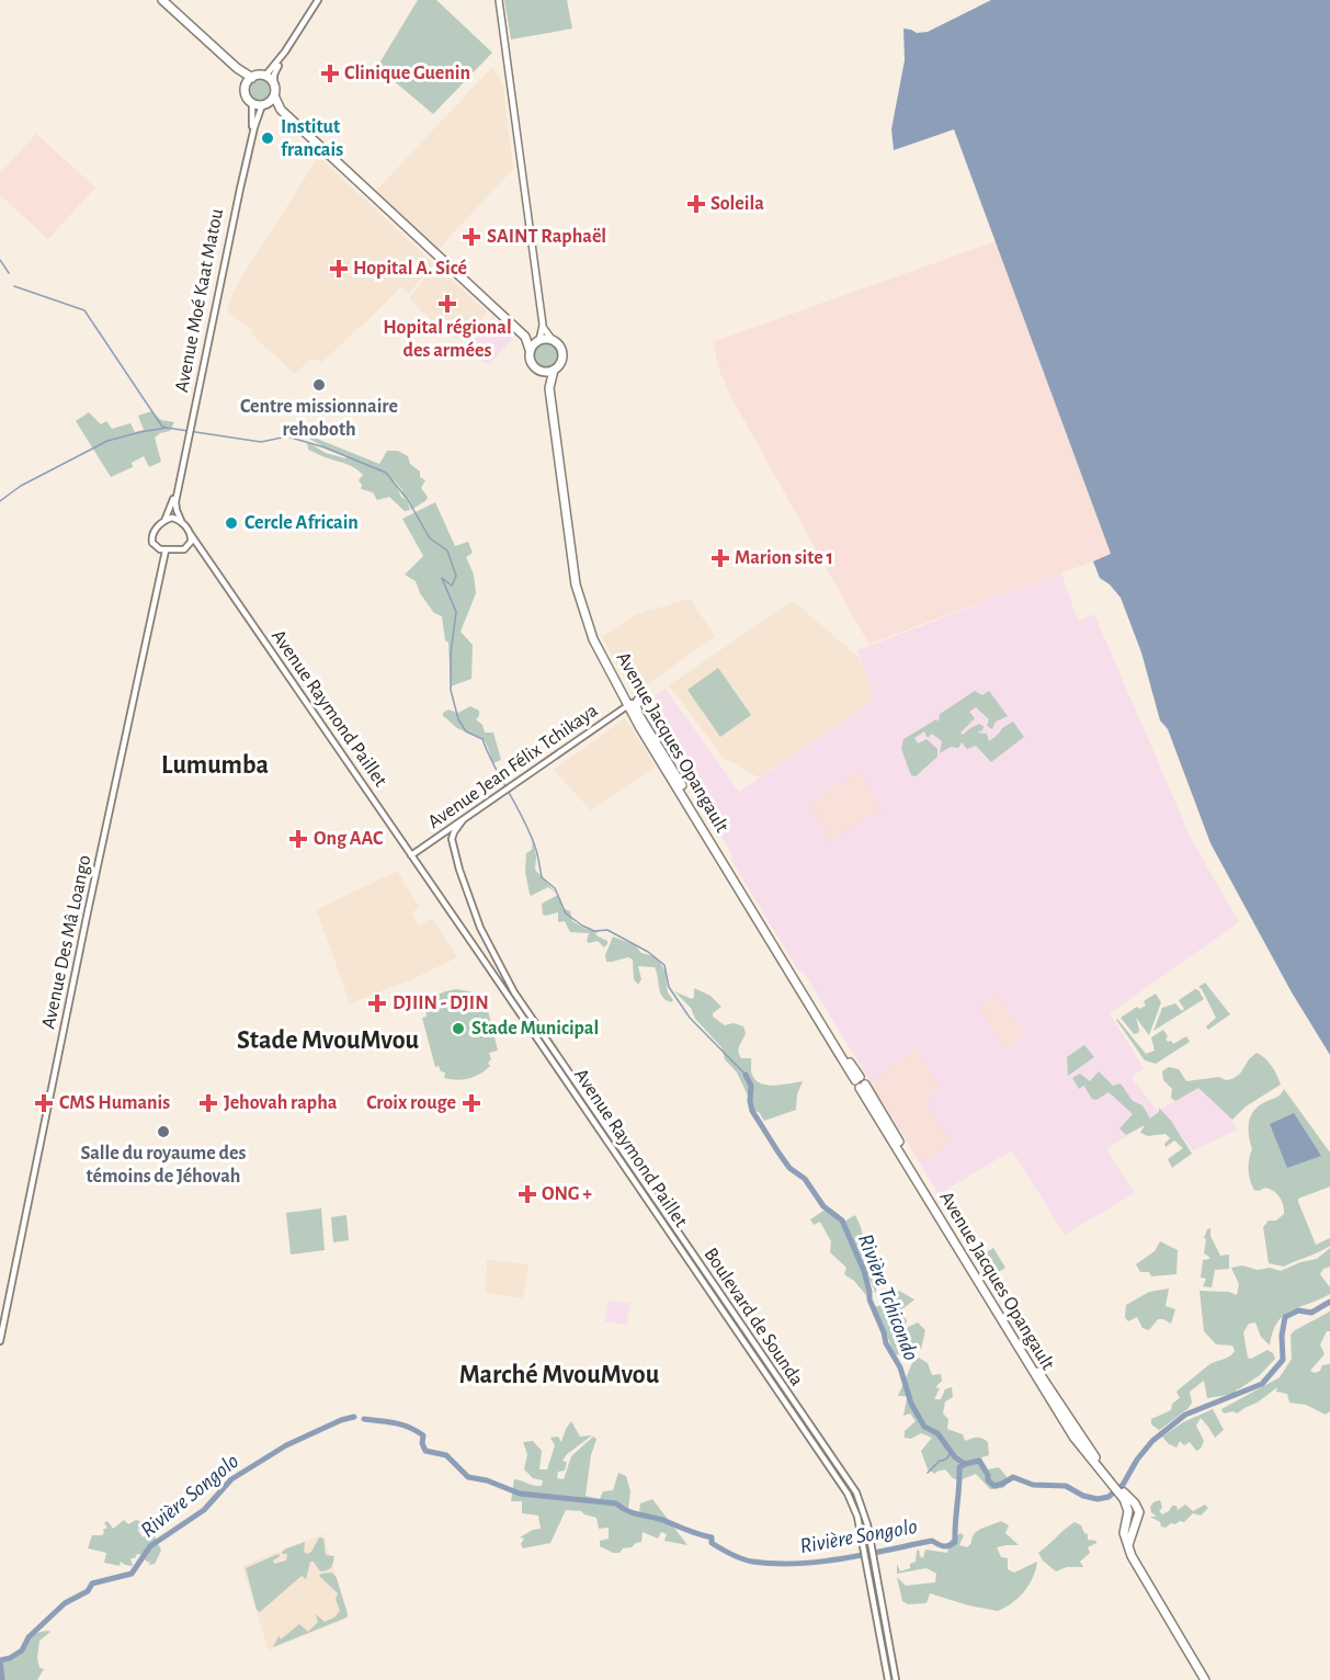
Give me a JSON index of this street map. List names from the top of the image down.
{
  "streets": {
    "highway": ["Avenue Jacques Opangault"],
    "main road": [
      "Avenue Moé Kaat Matou",
      "Avenue Raymond Paillet",
      "Avenue Jean Félix Tchikaya",
      "Avenue Des Mâ Loango",
      "Boulevard de Sounda"
    ]
  },
  "crossings": [
    ["Avenue Raymond Paillet", "Avenue Jean Félix Tchikaya"],
    ["Avenue Raymond Paillet", "Avenue Des Mâ Loango"],
    ["Avenue Jacques Opangault", "Avenue Jean Félix Tchikaya"]
  ],
  "districts": ["Lumumba", "Stade MvouMvou", "Marché MvouMvou"],
  "water": ["Rivière Tchicondo", "Rivière Songolo"],
  "places": {
    "health": [
      "Clinique Guenin",
      "Soleila",
      "SAINT Raphaël",
      "Hopital A. Sicé",
      "Hopital régional des armées",
      "Marion site 1",
      "Ong AAC",
      "DJIIN - DJIN",
      "CMS Humanis",
      "Jehovah rapha",
      "Croix rouge",
      "ONG +"
    ],
    "other": [
      "Institut francais",
      "Centre missionnaire rehoboth",
      "Cercle Africain",
      "Stade Municipal",
      "Salle du royaume des témoins de Jéhovah"
    ]
  }
}
